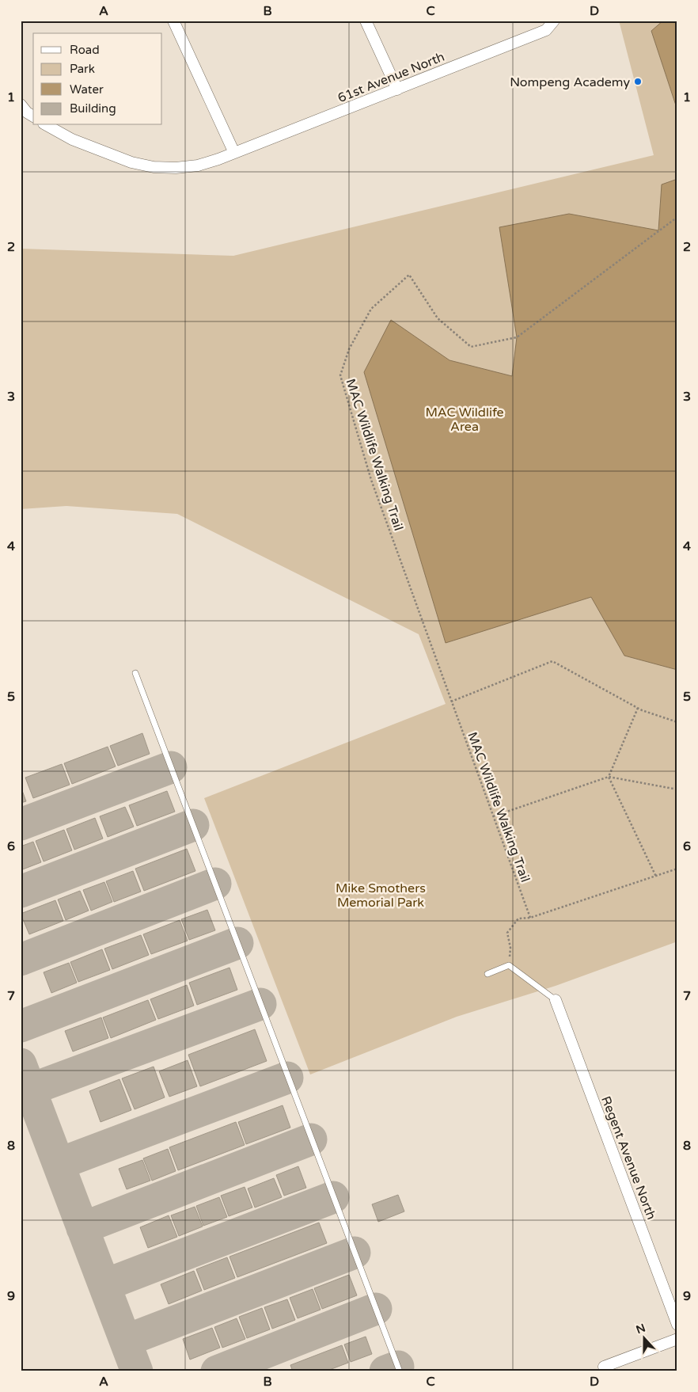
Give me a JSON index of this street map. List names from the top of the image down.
{
  "streets": {
    "street": ["61st Avenue North", "Regent Avenue North"],
    "path": ["MAC Wildlife Walking Trail"]
  },
  "parks": ["MAC Wildlife Area", "Mike Smothers Memorial Park"],
  "places": ["Nompeng Academy"],
  "legend": [
    "Road",
    "Park",
    "Water",
    "Building"
  ],
  "north": "top",
  "grid": {
    "columns": [
      "A",
      "B",
      "C",
      "D"
    ],
    "rows": [
      "1",
      "2",
      "3",
      "4",
      "5",
      "6",
      "7",
      "8",
      "9"
    ]
  }
}
